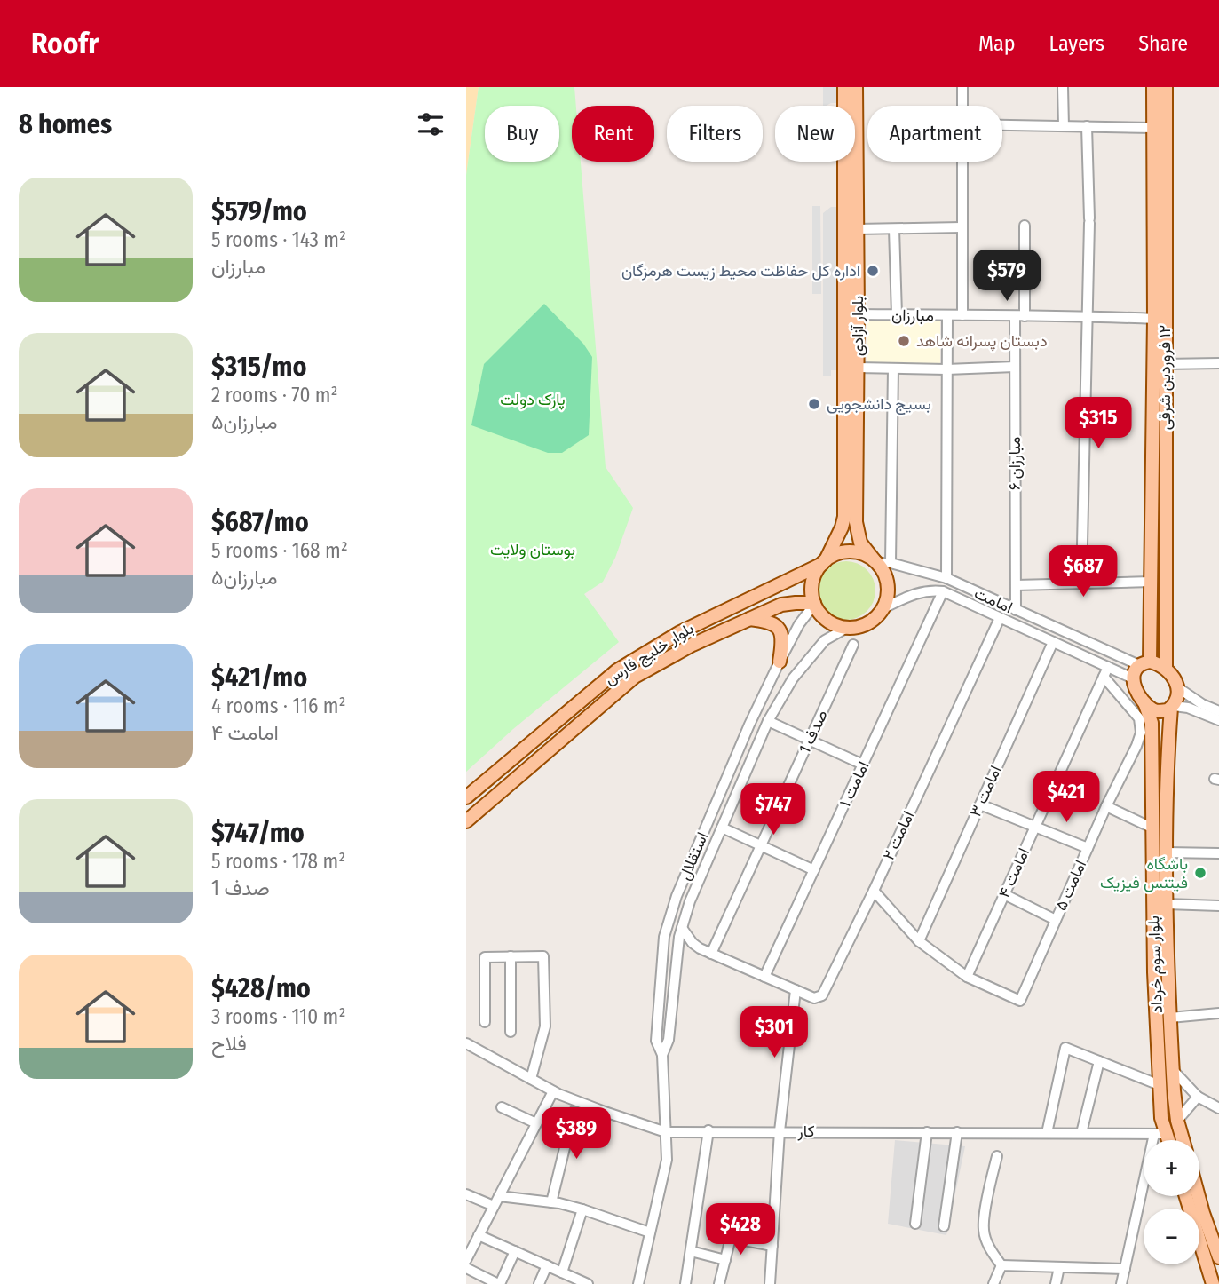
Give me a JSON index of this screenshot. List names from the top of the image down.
{
  "streets": {
    "main road": [
      "بلوار آزادی",
      "١٢ فروردین شرقی",
      "بلوار خلیج فارس",
      "بلوار سوم خرداد"
    ],
    "street": [
      "مبارزان",
      "مبارزان ۶",
      "امامت",
      "صدف 1",
      "امامت ۱",
      "امامت ۳",
      "امامت ۲",
      "استقلال",
      "امامت ۴",
      "امامت ۵",
      "کار"
    ]
  },
  "crossings": [
    ["مبارزان", "بلوار آزادی"],
    ["مبارزان", "١٢ فروردین شرقی"],
    ["مبارزان", "مبارزان ۶"],
    ["بلوار آزادی", "امامت"],
    ["بلوار آزادی", "بلوار خلیج فارس"],
    ["بلوار آزادی", "استقلال"],
    ["١٢ فروردین شرقی", "امامت"],
    ["١٢ فروردین شرقی", "بلوار سوم خرداد"],
    ["مبارزان ۶", "امامت"],
    ["امامت", "بلوار خلیج فارس"],
    ["امامت", "امامت ۱"],
    ["امامت", "امامت ۳"],
    ["امامت", "امامت ۲"],
    ["امامت", "استقلال"],
    ["امامت", "امامت ۴"],
    ["امامت", "امامت ۵"],
    ["امامت", "بلوار سوم خرداد"],
    ["بلوار خلیج فارس", "استقلال"],
    ["صدف 1", "امامت ۲"],
    ["امامت ۱", "امامت ۲"],
    ["استقلال", "کار"],
    ["امامت ۴", "امامت ۵"],
    ["بلوار سوم خرداد", "کار"]
  ],
  "parks": ["پارک دولت", "بوستان ولایت"],
  "places": [
    "اداره کل حفاظت محیط زیست هرمزگان",
    "دبستان پسرانه شاهد",
    "بسیج دانشجویی",
    "باشگاه فیتنس فیزیک"
  ],
  "page": {
    "header": "Roofr",
    "nav": ["Map", "Layers", "Share"],
    "heading": "8 homes",
    "chip": [
      "Buy",
      "Rent",
      "Filters",
      "New",
      "Apartment"
    ],
    "list": [
      {
        "name": "$579/mo",
        "note": "5 rooms · 143 m² · مبارزان"
      },
      {
        "name": "$315/mo",
        "note": "2 rooms · 70 m² · مبارزان۵"
      },
      {
        "name": "$687/mo",
        "note": "5 rooms · 168 m² · مبارزان۵"
      },
      {
        "name": "$421/mo",
        "note": "4 rooms · 116 m² · امامت ۴"
      },
      {
        "name": "$747/mo",
        "note": "5 rooms · 178 m² · صدف 1"
      },
      {
        "name": "$428/mo",
        "note": "3 rooms · 110 m² · فلاح"
      }
    ],
    "price": [
      "$579",
      "$315",
      "$687",
      "$421",
      "$747",
      "$301",
      "$389",
      "$428"
    ],
    "map_buttons": ["+", "−"]
  }
}
